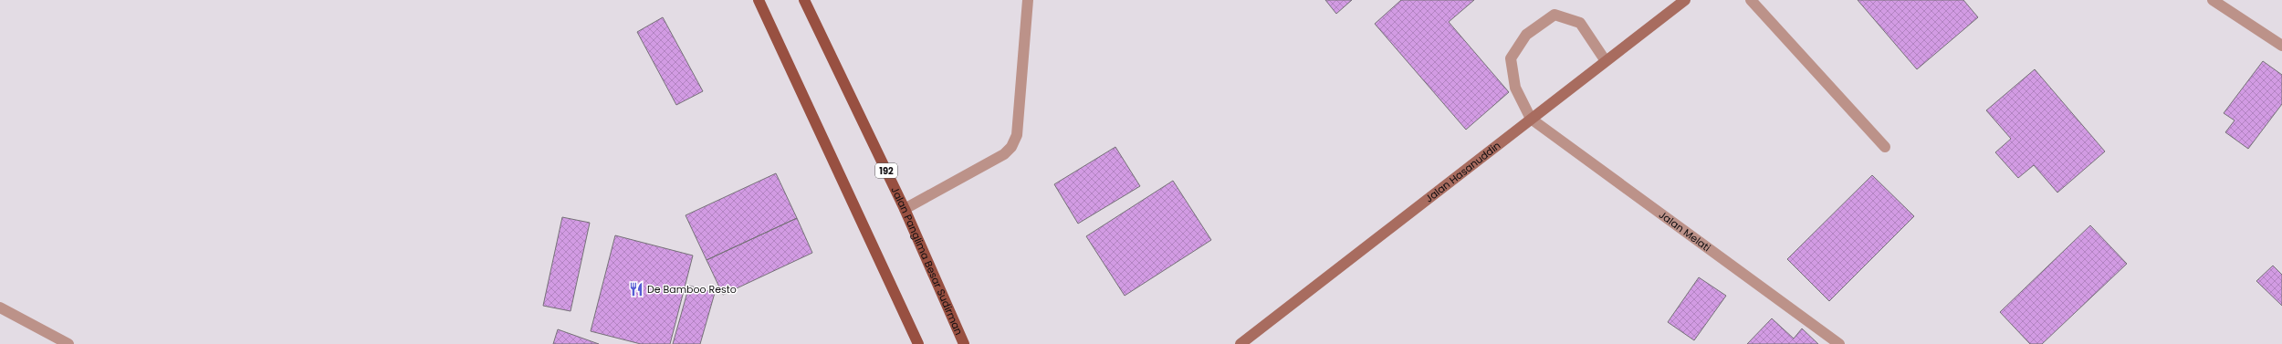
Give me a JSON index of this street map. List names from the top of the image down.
{
  "streets": {
    "main road": ["192", "Jalan Hasanuddin", "Jalan Panglima Besar Sudirman"],
    "street": ["Jalan Melati"]
  },
  "crossings": [
    ["Jalan Hasanuddin", "Jalan Melati"]
  ],
  "places": {
    "restaurant": ["De Bamboo Resto"]
  }
}
